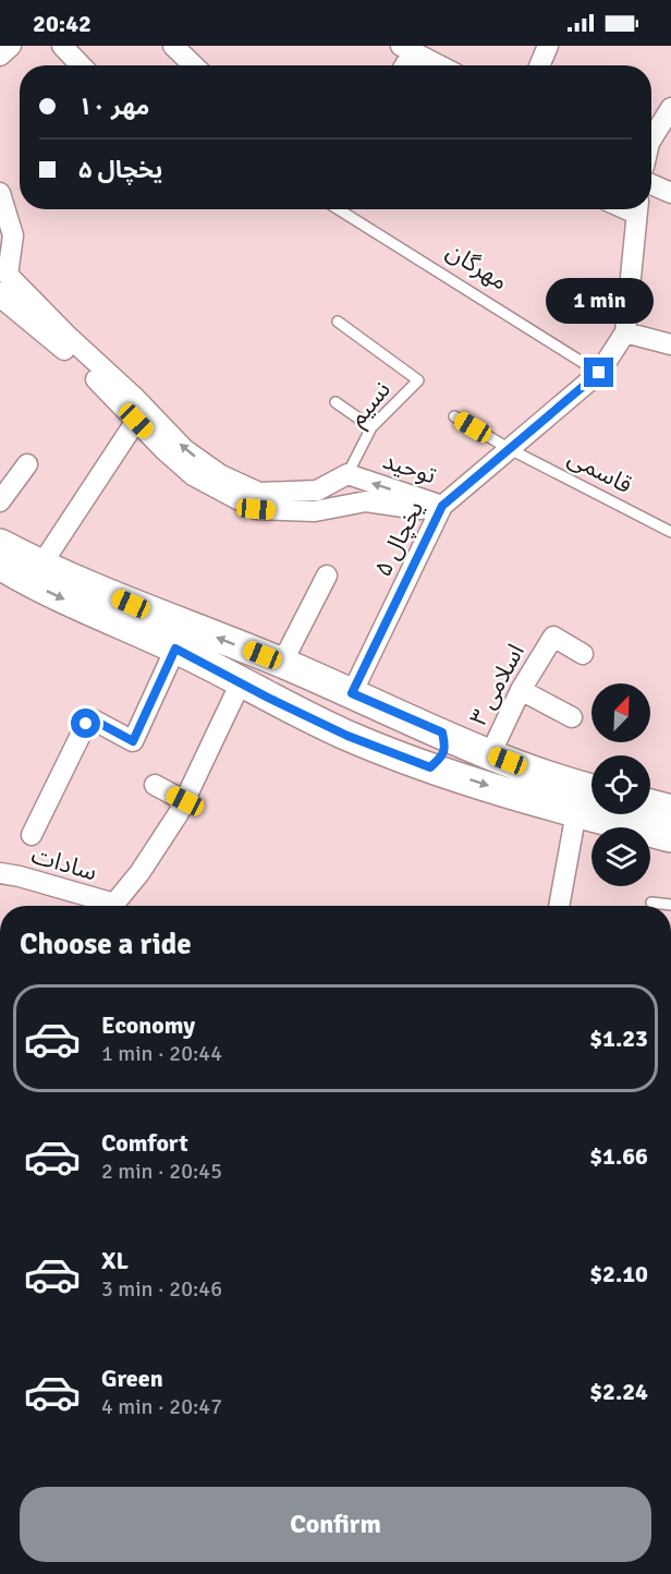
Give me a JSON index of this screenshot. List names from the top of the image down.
{
  "streets": {
    "street": [
      "توحید",
      "یخچال ۵",
      "اسلامی ۳",
      "سادات"
    ],
    "lane": ["مهرگان", "نسیم", "قاسمی"]
  },
  "crossings": [
    ["مهرگان", "یخچال ۵"],
    ["نسیم", "توحید"],
    ["توحید", "یخچال ۵"],
    ["قاسمی", "یخچال ۵"]
  ],
  "north": "top right",
  "page": {
    "status": "20:42",
    "banner": ["مهر ۱۰", "یخچال ۵"],
    "bubble": "1 min",
    "heading": "Choose a ride",
    "list": [
      {
        "name": "Economy",
        "note": "1 min · 20:44",
        "value": "$1.23"
      },
      {
        "name": "Comfort",
        "note": "2 min · 20:45",
        "value": "$1.66"
      },
      {
        "name": "XL",
        "note": "3 min · 20:46",
        "value": "$2.10"
      },
      {
        "name": "Green",
        "note": "4 min · 20:47",
        "value": "$2.24"
      }
    ],
    "buttons": "Confirm"
  }
}
